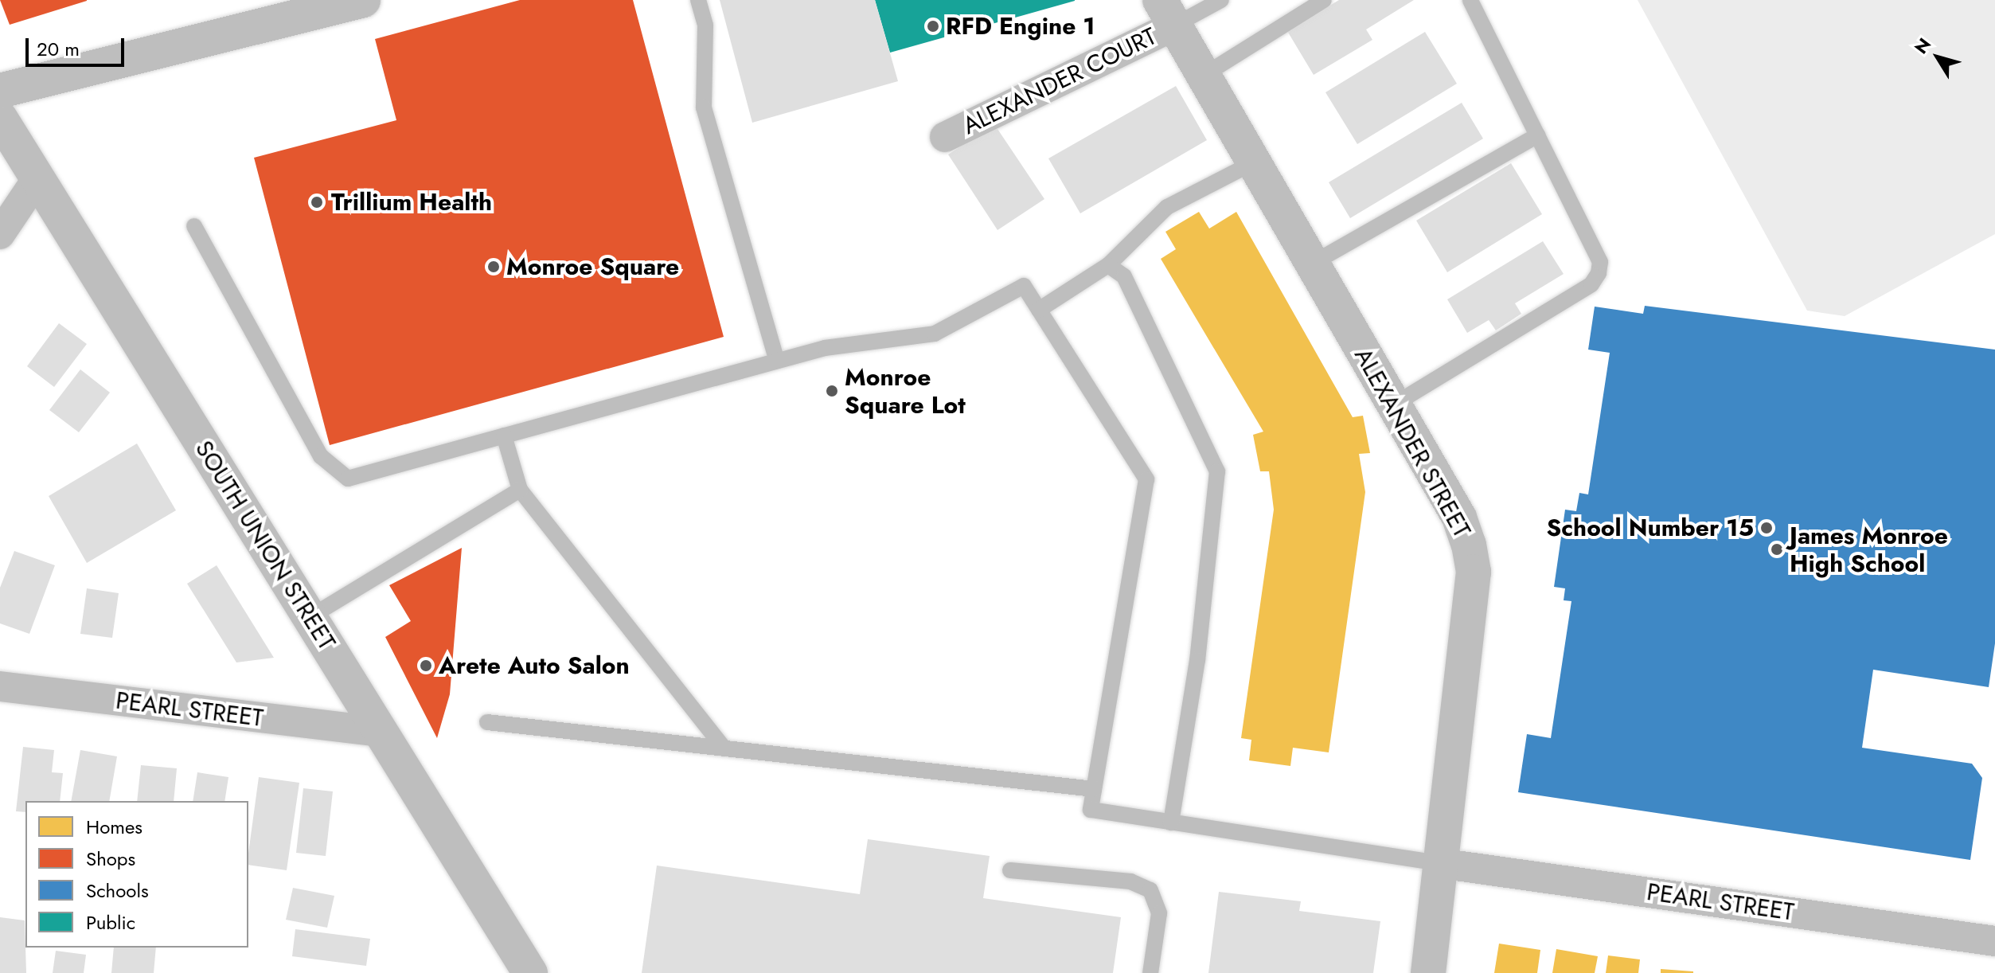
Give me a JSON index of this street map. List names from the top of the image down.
{
  "streets": {
    "street": [
      "ALEXANDER COURT",
      "ALEXANDER STREET",
      "SOUTH UNION STREET",
      "PEARL STREET"
    ]
  },
  "crossings": [
    ["ALEXANDER COURT", "ALEXANDER STREET"],
    ["ALEXANDER STREET", "PEARL STREET"],
    ["SOUTH UNION STREET", "PEARL STREET"]
  ],
  "places": [
    "RFD Engine 1",
    "Trillium Health",
    "Monroe Square",
    "Monroe Square Lot",
    "School Number 15",
    "James Monroe High School",
    "Arete Auto Salon"
  ],
  "legend": [
    "Homes",
    "Shops",
    "Schools",
    "Public"
  ],
  "scale_bar": "20 m",
  "north": "top left"
}
